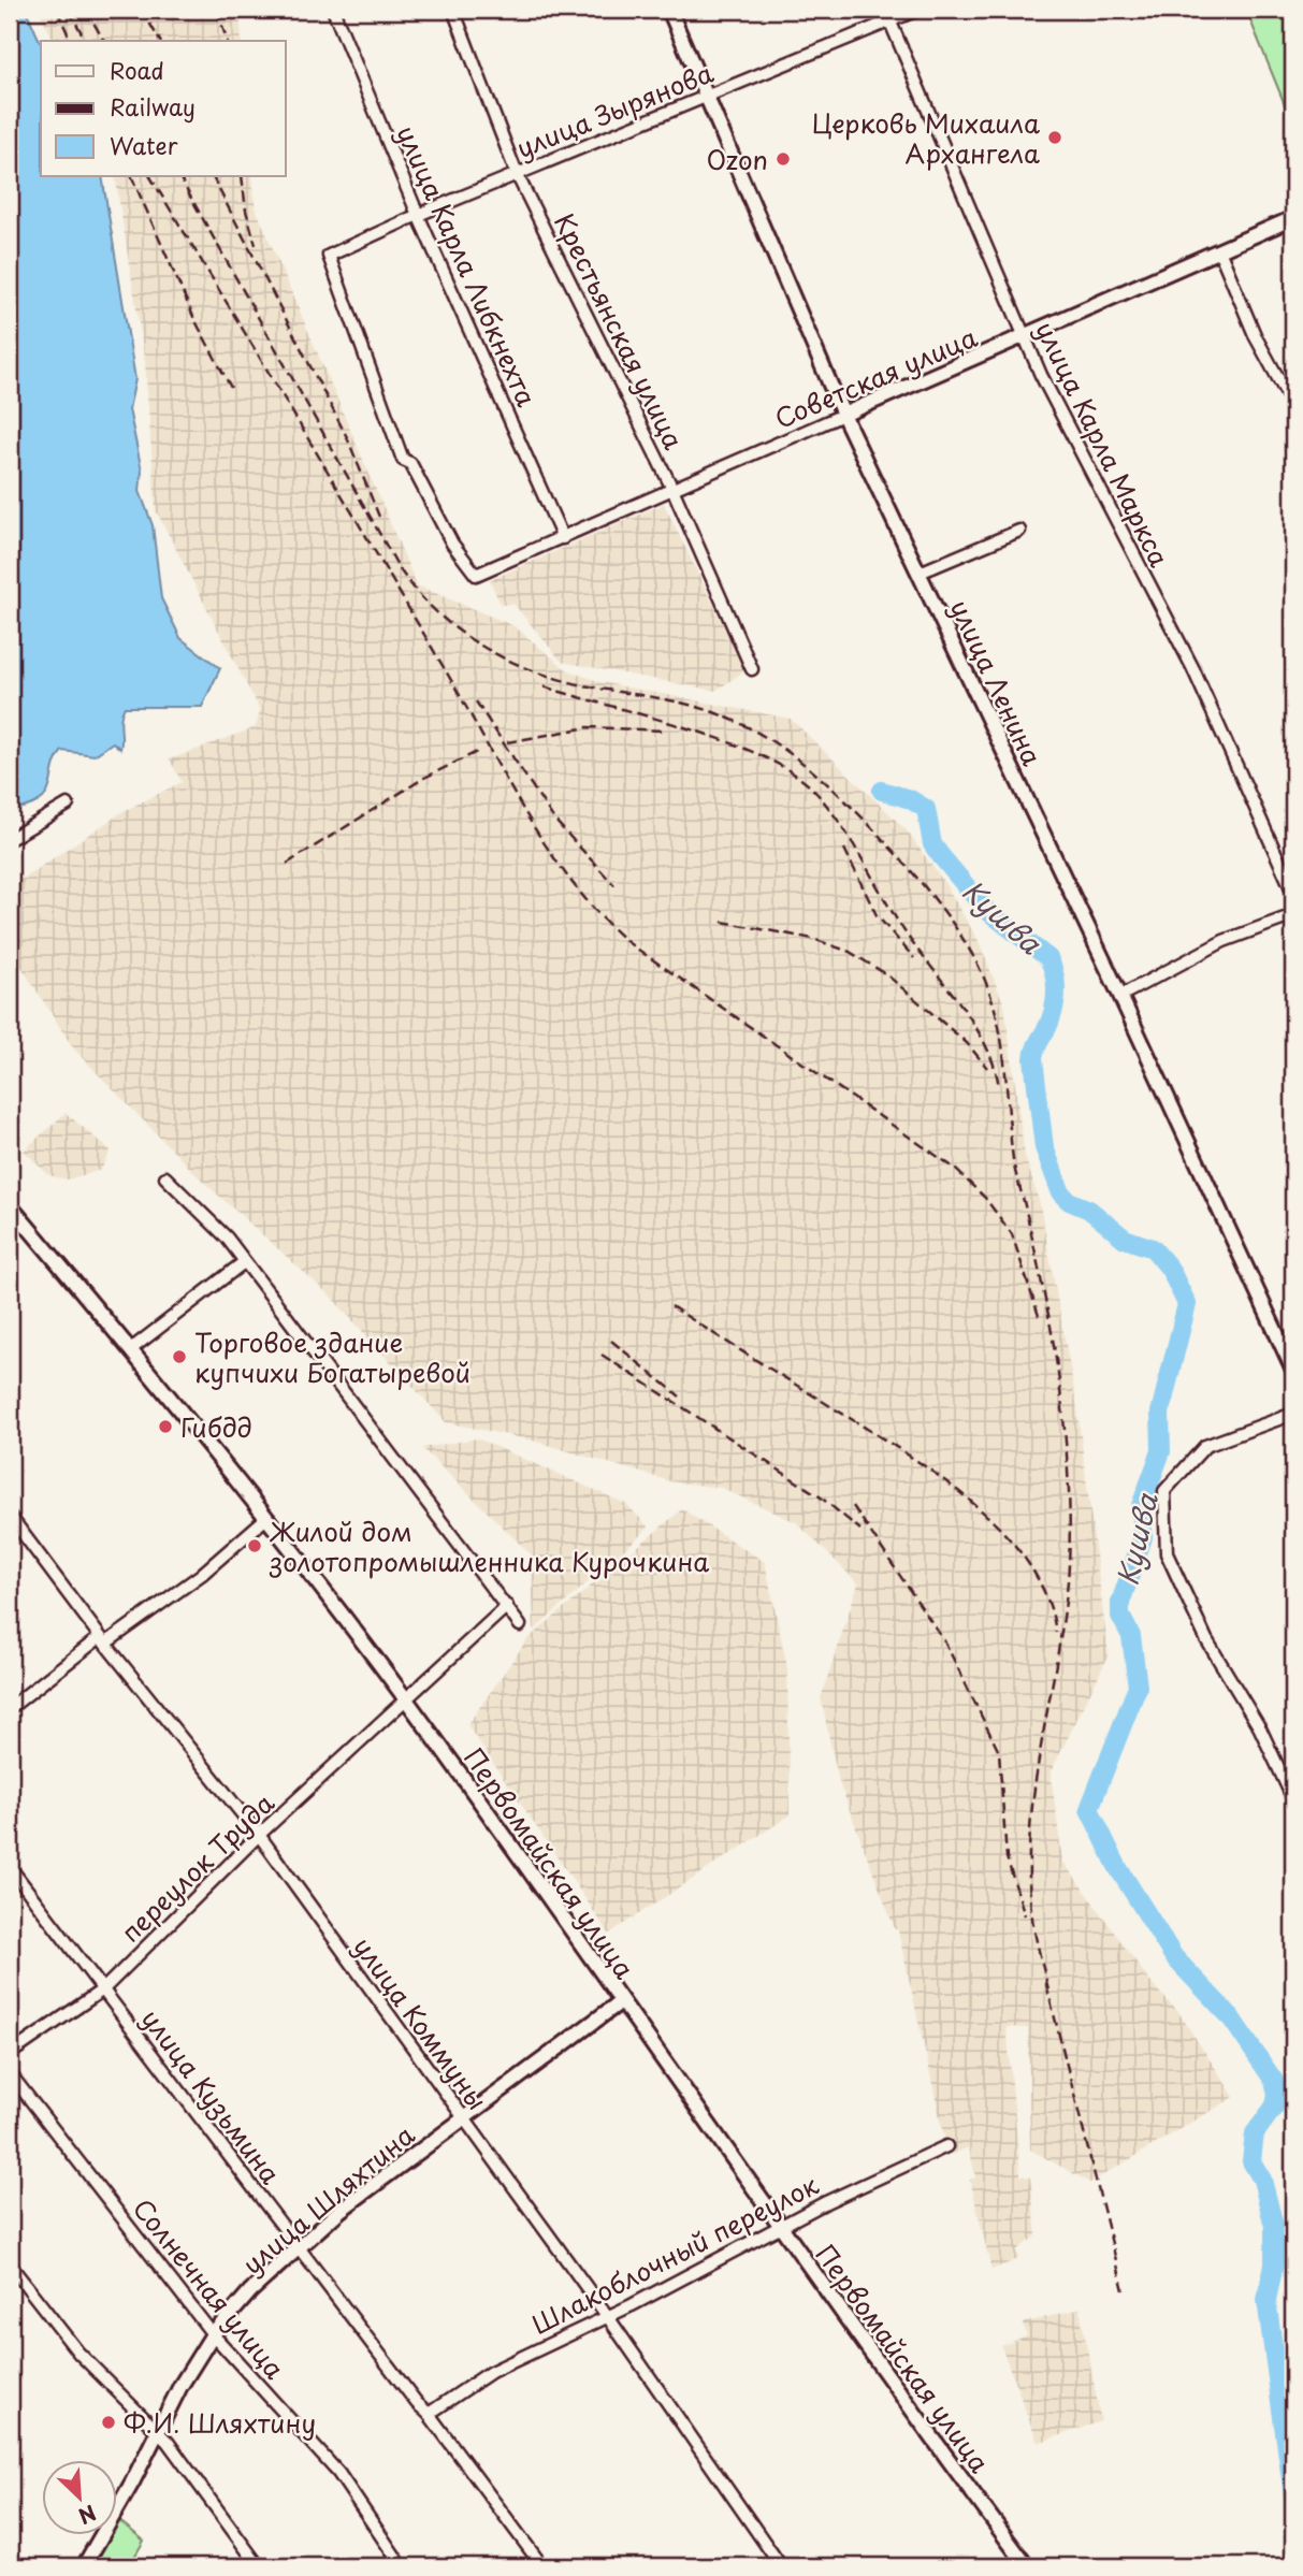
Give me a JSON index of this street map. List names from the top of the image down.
{
  "streets": {
    "main road": [
      "Советская улица",
      "улица Ленина",
      "Первомайская улица",
      "улица Шляхтина"
    ],
    "street": [
      "улица Зырянова",
      "улица Карла Либкнехта",
      "Крестьянская улица",
      "улица Карла Маркса",
      "переулок Труда",
      "улица Коммуны",
      "улица Кузьмина",
      "Шлакоблочный переулок",
      "Солнечная улица"
    ]
  },
  "crossings": [
    ["улица Зырянова", "улица Карла Либкнехта"],
    ["улица Зырянова", "Крестьянская улица"],
    ["улица Зырянова", "Советская улица"],
    ["улица Зырянова", "улица Карла Маркса"],
    ["улица Зырянова", "улица Ленина"],
    ["улица Карла Либкнехта", "Советская улица"],
    ["Крестьянская улица", "Советская улица"],
    ["Советская улица", "улица Карла Маркса"],
    ["Советская улица", "улица Ленина"],
    ["Первомайская улица", "переулок Труда"],
    ["Первомайская улица", "улица Шляхтина"],
    ["Первомайская улица", "Шлакоблочный переулок"],
    ["переулок Труда", "улица Коммуны"],
    ["переулок Труда", "улица Кузьмина"],
    ["улица Коммуны", "улица Шляхтина"],
    ["улица Коммуны", "Шлакоблочный переулок"],
    ["улица Кузьмина", "улица Шляхтина"],
    ["улица Кузьмина", "Шлакоблочный переулок"],
    ["улица Шляхтина", "Солнечная улица"]
  ],
  "water": ["Кушва"],
  "places": [
    "Церковь Михаила Архангела",
    "Ozon",
    "Торговое здание купчихи Богатыревой",
    "Гибдд",
    "Жилой дом золотопромышленника Курочкина",
    "Ф.И. Шляхтину"
  ],
  "legend": ["Road", "Railway", "Water"],
  "north": "bottom right"
}
